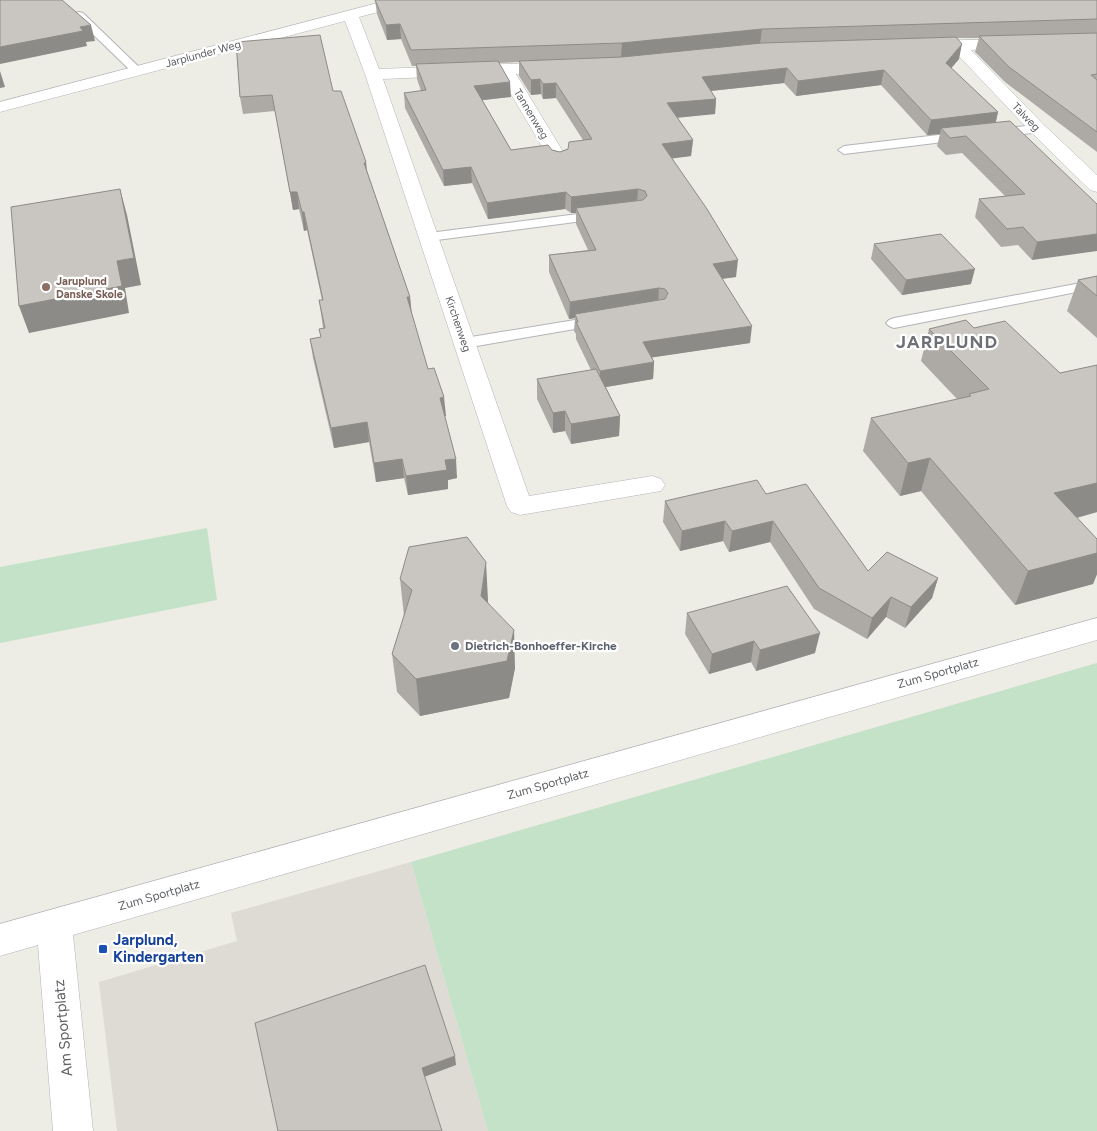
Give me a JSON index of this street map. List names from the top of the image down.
{
  "streets": {
    "street": [
      "Jarplunder Weg",
      "Tannenweg",
      "Talweg",
      "Kirchenweg",
      "Zum Sportplatz",
      "Am Sportplatz"
    ]
  },
  "crossings": [
    ["Jarplunder Weg", "Kirchenweg"],
    ["Zum Sportplatz", "Am Sportplatz"]
  ],
  "districts": ["JARPLUND"],
  "places": {
    "other": ["Jaruplund Danske Skole", "Dietrich-Bonhoeffer-Kirche"],
    "transit": ["Jarplund, Kindergarten"]
  }
}
